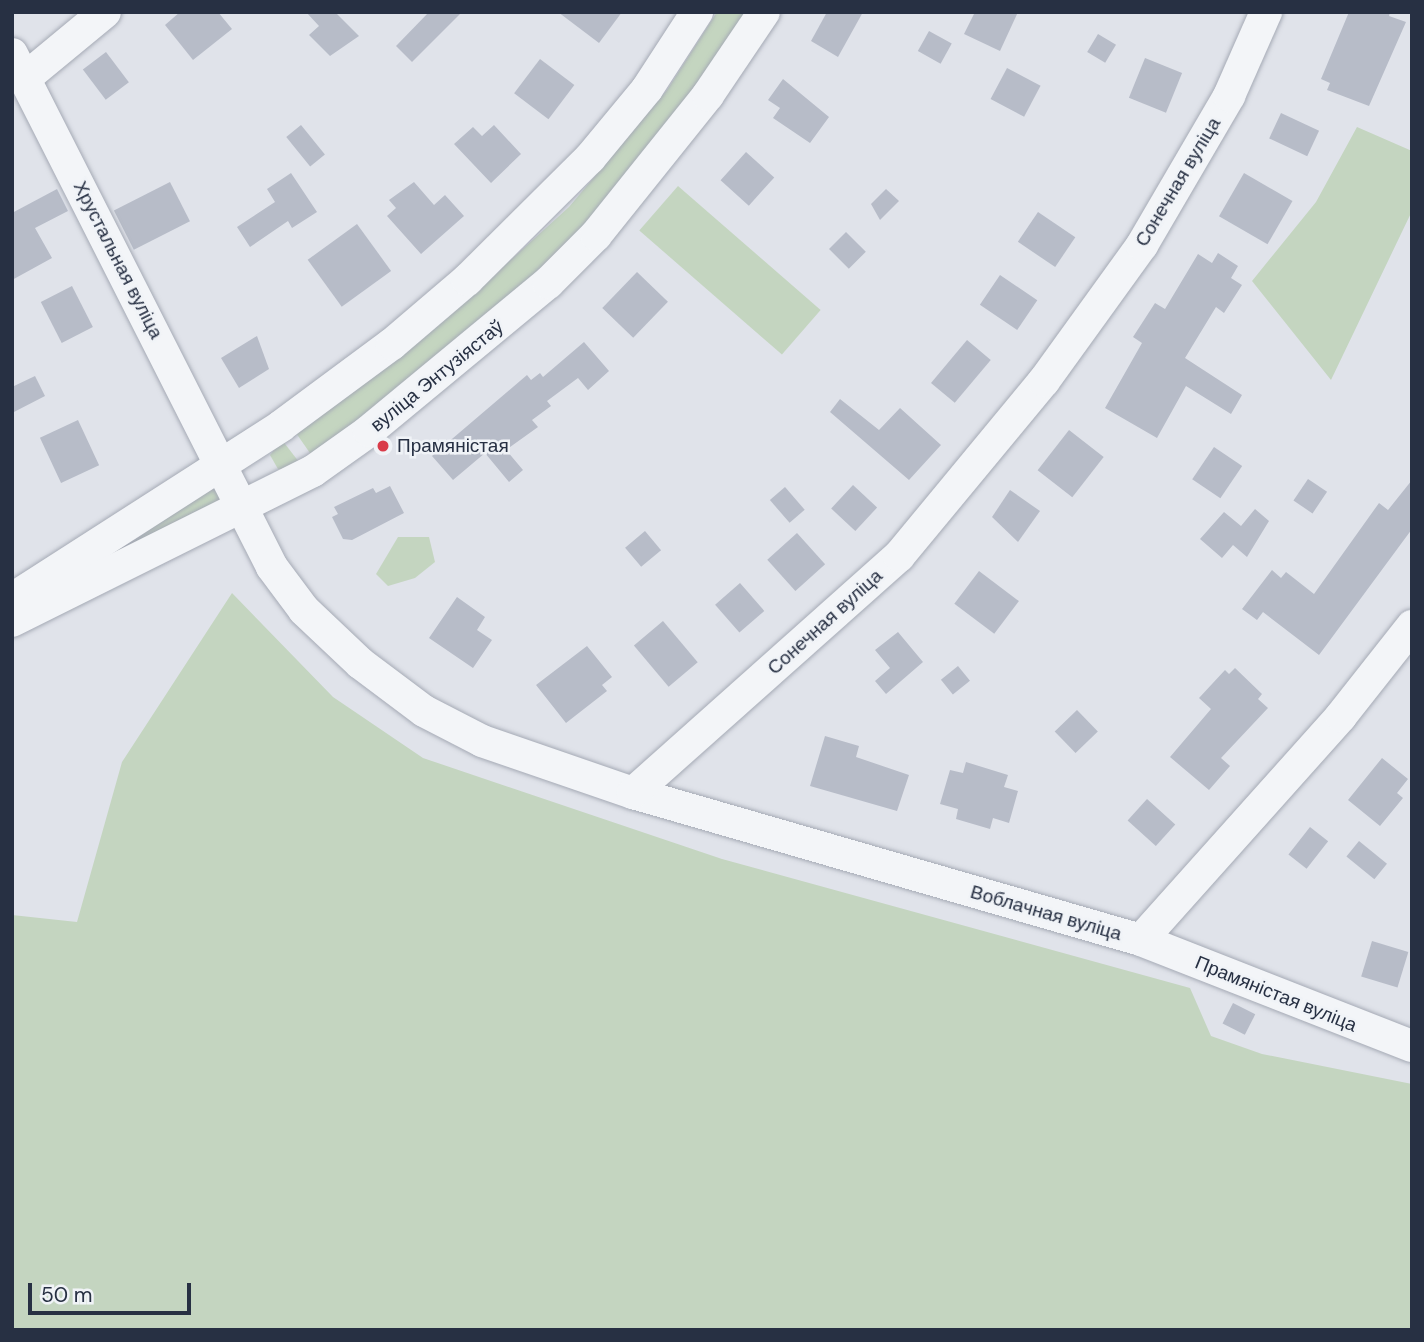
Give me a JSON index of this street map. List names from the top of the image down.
{
  "streets": {
    "street": [
      "Сонечная вуліца",
      "Хрустальная вуліца",
      "вуліца Энтузіястаў",
      "Воблачная вуліца",
      "Прамяністая вуліца"
    ]
  },
  "crossings": [
    ["Сонечная вуліца", "Воблачная вуліца"],
    ["Хрустальная вуліца", "вуліца Энтузіястаў"],
    ["Воблачная вуліца", "Прамяністая вуліца"]
  ],
  "places": ["Прамяністая"],
  "scale_bar": "50 m"
}
